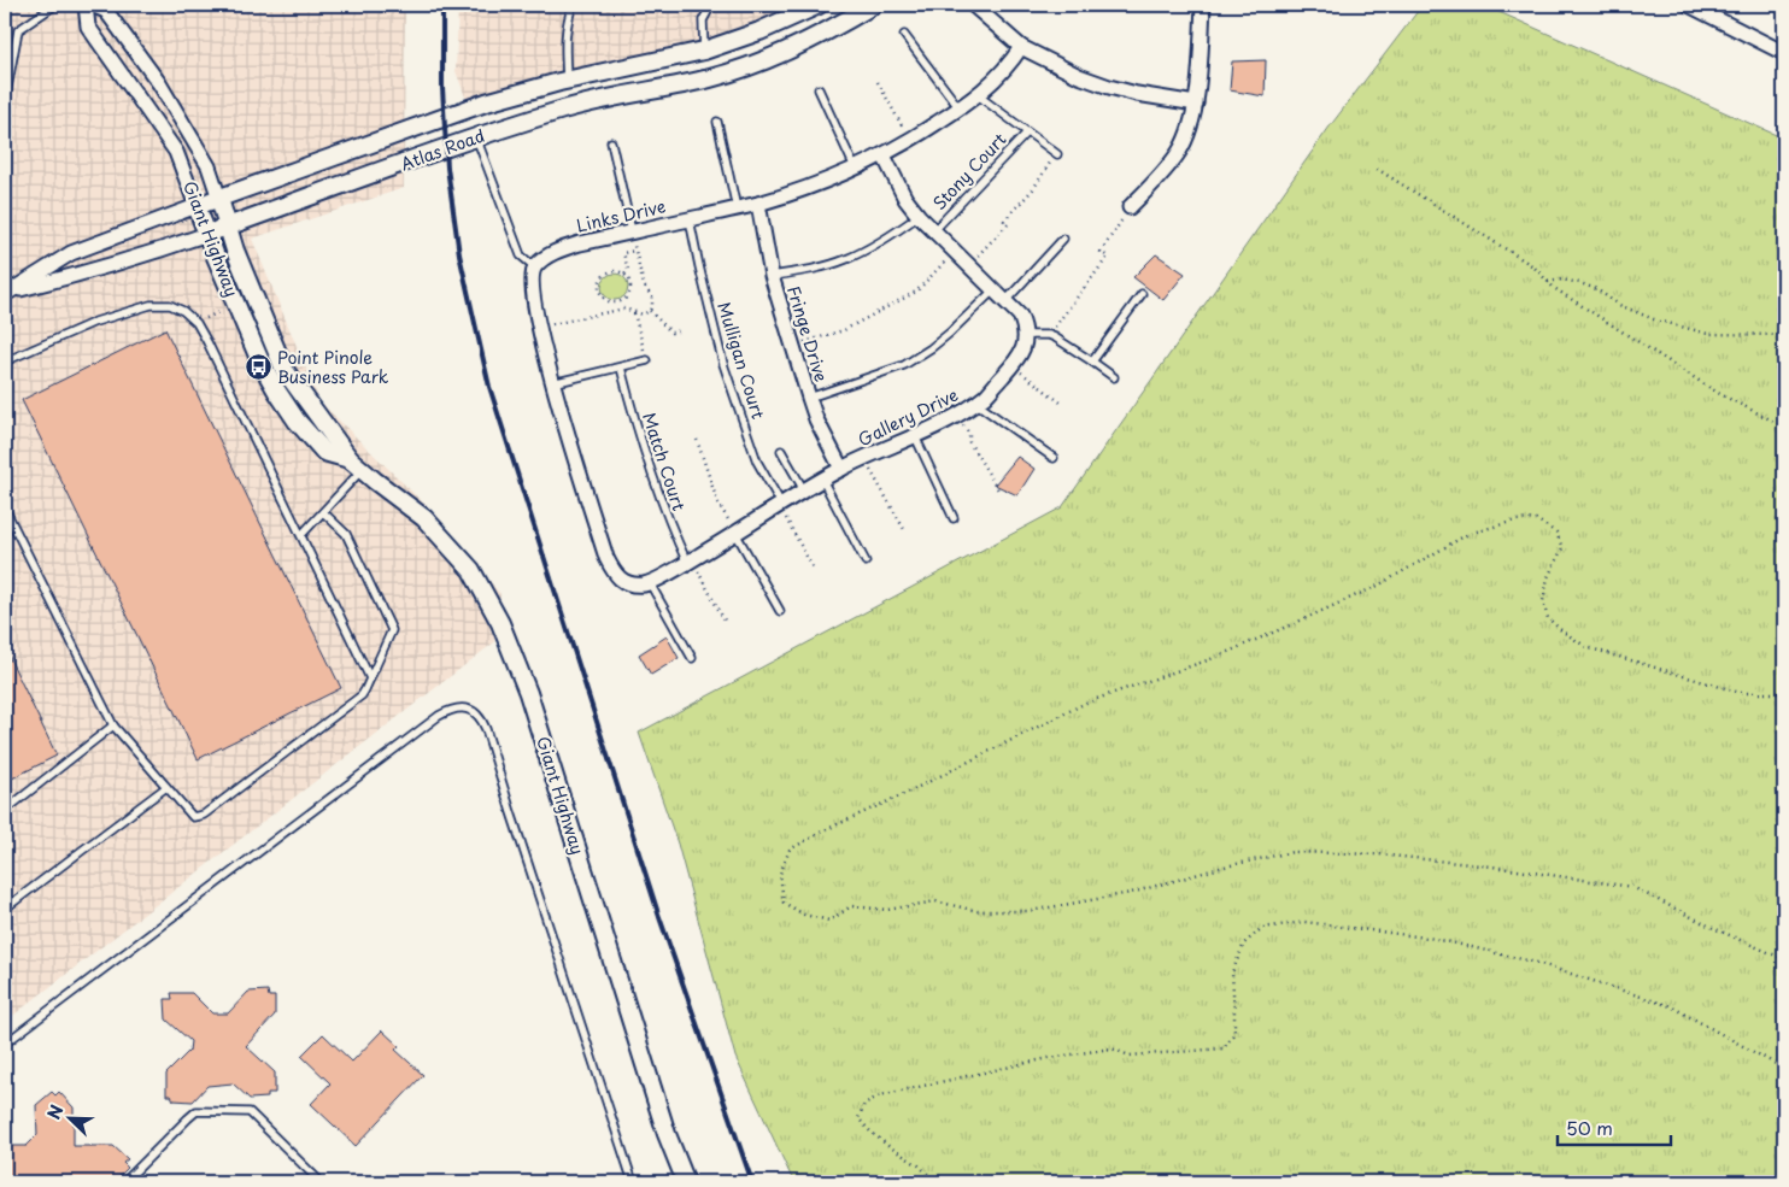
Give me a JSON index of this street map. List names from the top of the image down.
{
  "streets": {
    "street": [
      "Atlas Road",
      "Links Drive",
      "Giant Highway",
      "Fringe Drive",
      "Gallery Drive"
    ],
    "lane": ["Stony Court", "Mulligan Court", "Match Court"]
  },
  "crossings": [
    ["Atlas Road", "Giant Highway"],
    ["Links Drive", "Fringe Drive"],
    ["Links Drive", "Mulligan Court"],
    ["Fringe Drive", "Gallery Drive"],
    ["Mulligan Court", "Gallery Drive"],
    ["Gallery Drive", "Match Court"]
  ],
  "places": {
    "bus stop": ["Point Pinole Business Park"]
  },
  "scale_bar": "50 m",
  "north": "top left"
}
